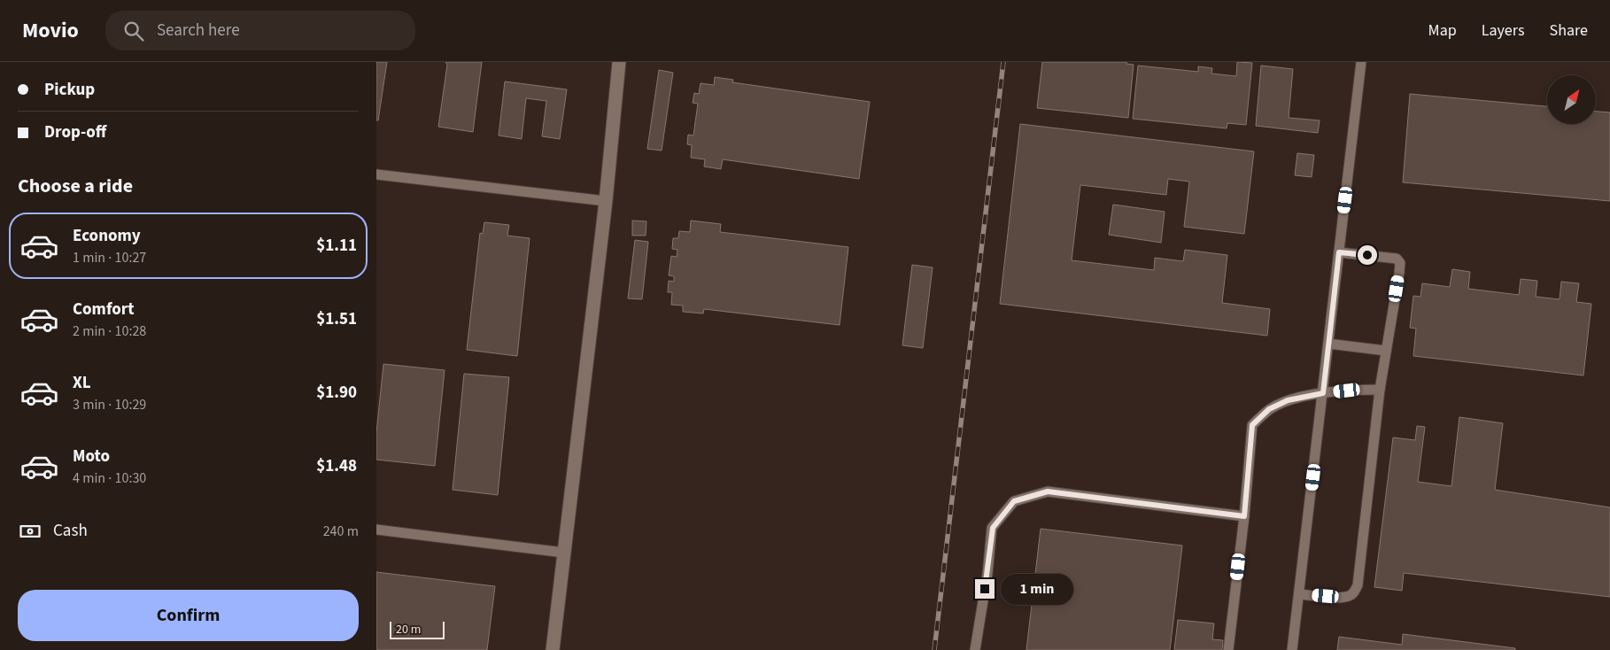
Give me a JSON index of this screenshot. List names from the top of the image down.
{
  "scale_bar": "20 m",
  "north": "top right",
  "page": {
    "header": "Movio",
    "search": "Search here",
    "nav": ["Map", "Layers", "Share"],
    "banner": ["Pickup", "Drop-off"],
    "heading": "Choose a ride",
    "list": [
      {
        "name": "Economy",
        "note": "1 min · 10:27",
        "value": "$1.11"
      },
      {
        "name": "Comfort",
        "note": "2 min · 10:28",
        "value": "$1.51"
      },
      {
        "name": "XL",
        "note": "3 min · 10:29",
        "value": "$1.90"
      },
      {
        "name": "Moto",
        "note": "4 min · 10:30",
        "value": "$1.48"
      }
    ],
    "pay": ["Cash", "240 m"],
    "bubble": "1 min",
    "buttons": "Confirm",
    "scale": "20 m"
  }
}
